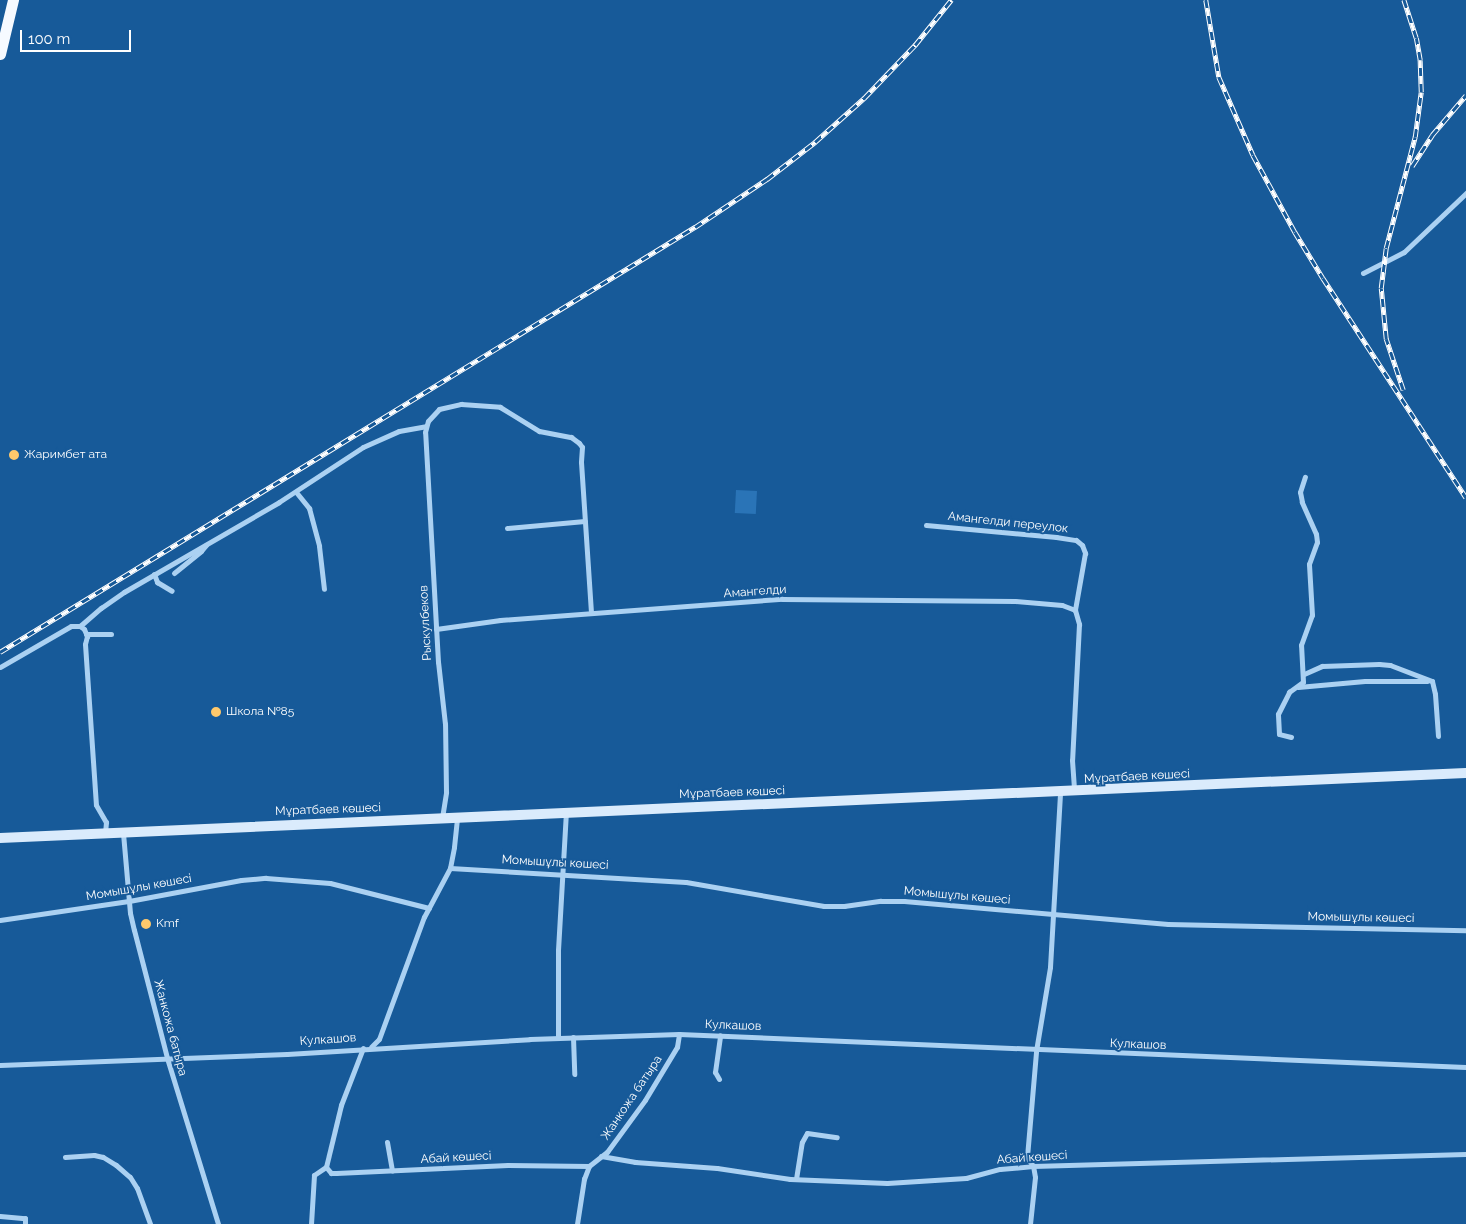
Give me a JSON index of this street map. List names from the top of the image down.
{
  "streets": {
    "street": [
      "Амангелди переулок",
      "Амангелди",
      "Рыскулбеков",
      "Мұратбаев көшесі",
      "Момышұлы көшесі",
      "Кулкашов",
      "Жанкожа батыра",
      "Абай көшесі"
    ]
  },
  "crossings": [
    ["Амангелди переулок", "Амангелди"],
    ["Амангелди", "Рыскулбеков"],
    ["Рыскулбеков", "Мұратбаев көшесі"],
    ["Мұратбаев көшесі", "Жанкожа батыра"],
    ["Момышұлы көшесі", "Жанкожа батыра"],
    ["Кулкашов", "Жанкожа батыра"],
    ["Жанкожа батыра", "Абай көшесі"]
  ],
  "places": ["Жаримбет ата", "Школа №85", "Kmf"],
  "scale_bar": "100 m"
}
